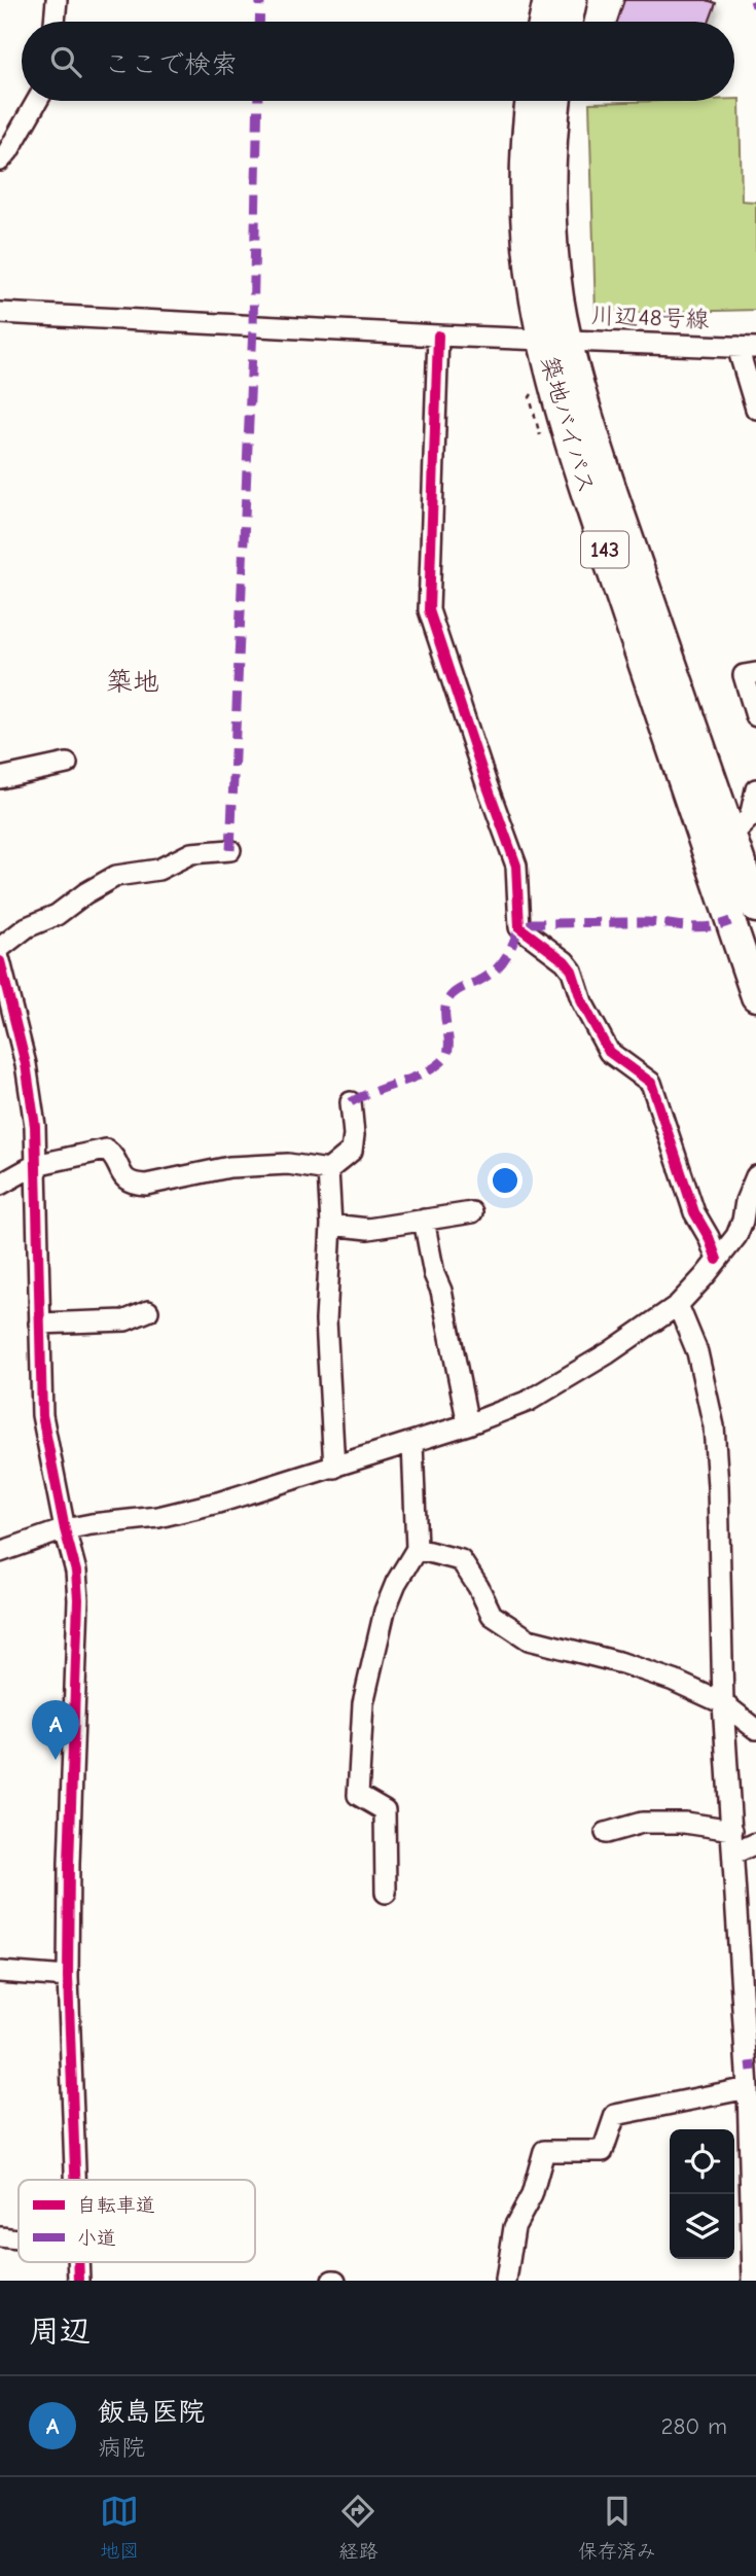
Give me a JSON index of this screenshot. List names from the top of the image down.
{
  "streets": {
    "highway": ["築地バイパス", "143"],
    "street": ["川辺48号線"]
  },
  "crossings": [
    ["川辺48号線", "築地バイパス"]
  ],
  "districts": ["築地"],
  "legend": ["自転車道", "小道"],
  "page": {
    "search": "ここで検索",
    "pins": "A",
    "heading": "周辺",
    "list": [
      {
        "mark": "A",
        "name": "飯島医院",
        "note": "病院",
        "value": "280 m"
      }
    ],
    "nav": ["地図", "経路", "保存済み"]
  }
}
